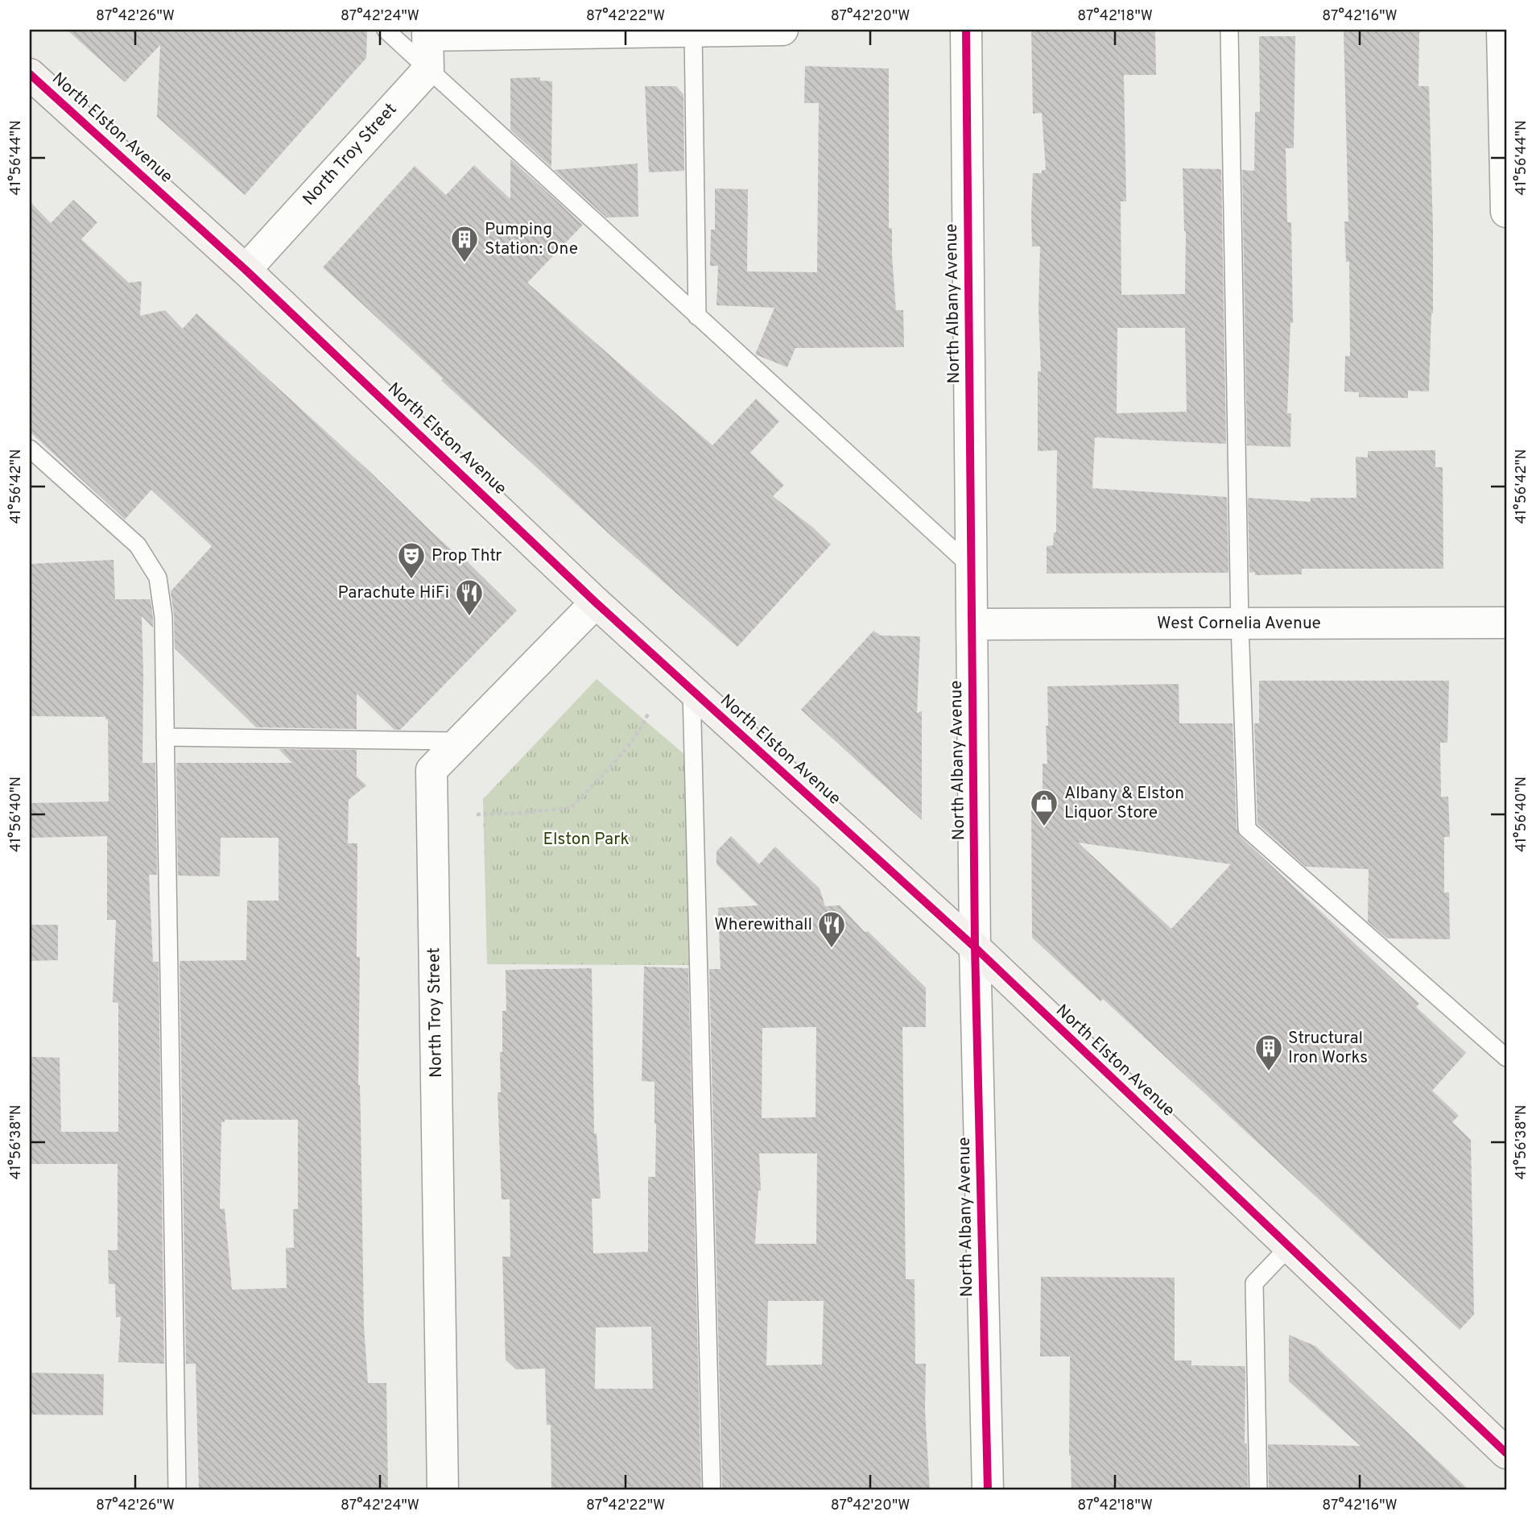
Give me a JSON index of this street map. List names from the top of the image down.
{
  "streets": {
    "main road": ["North Elston Avenue"],
    "street": ["North Troy Street", "North Albany Avenue", "West Cornelia Avenue"]
  },
  "crossings": [
    ["North Elston Avenue", "North Troy Street"],
    ["North Elston Avenue", "North Albany Avenue"],
    ["North Albany Avenue", "West Cornelia Avenue"]
  ],
  "parks": ["Elston Park"],
  "places": {
    "building": ["Pumping Station: One", "Structural Iron Works"],
    "theatre": ["Prop Thtr"],
    "restaurant": ["Parachute HiFi", "Wherewithall"],
    "shop": ["Albany & Elston Liquor Store"]
  },
  "coordinates": [
    "87°42'26\"W",
    "87°42'24\"W",
    "87°42'22\"W",
    "87°42'20\"W",
    "87°42'18\"W",
    "87°42'16\"W",
    "41°56'44\"N",
    "41°56'42\"N",
    "41°56'40\"N",
    "41°56'38\"N"
  ]
}
